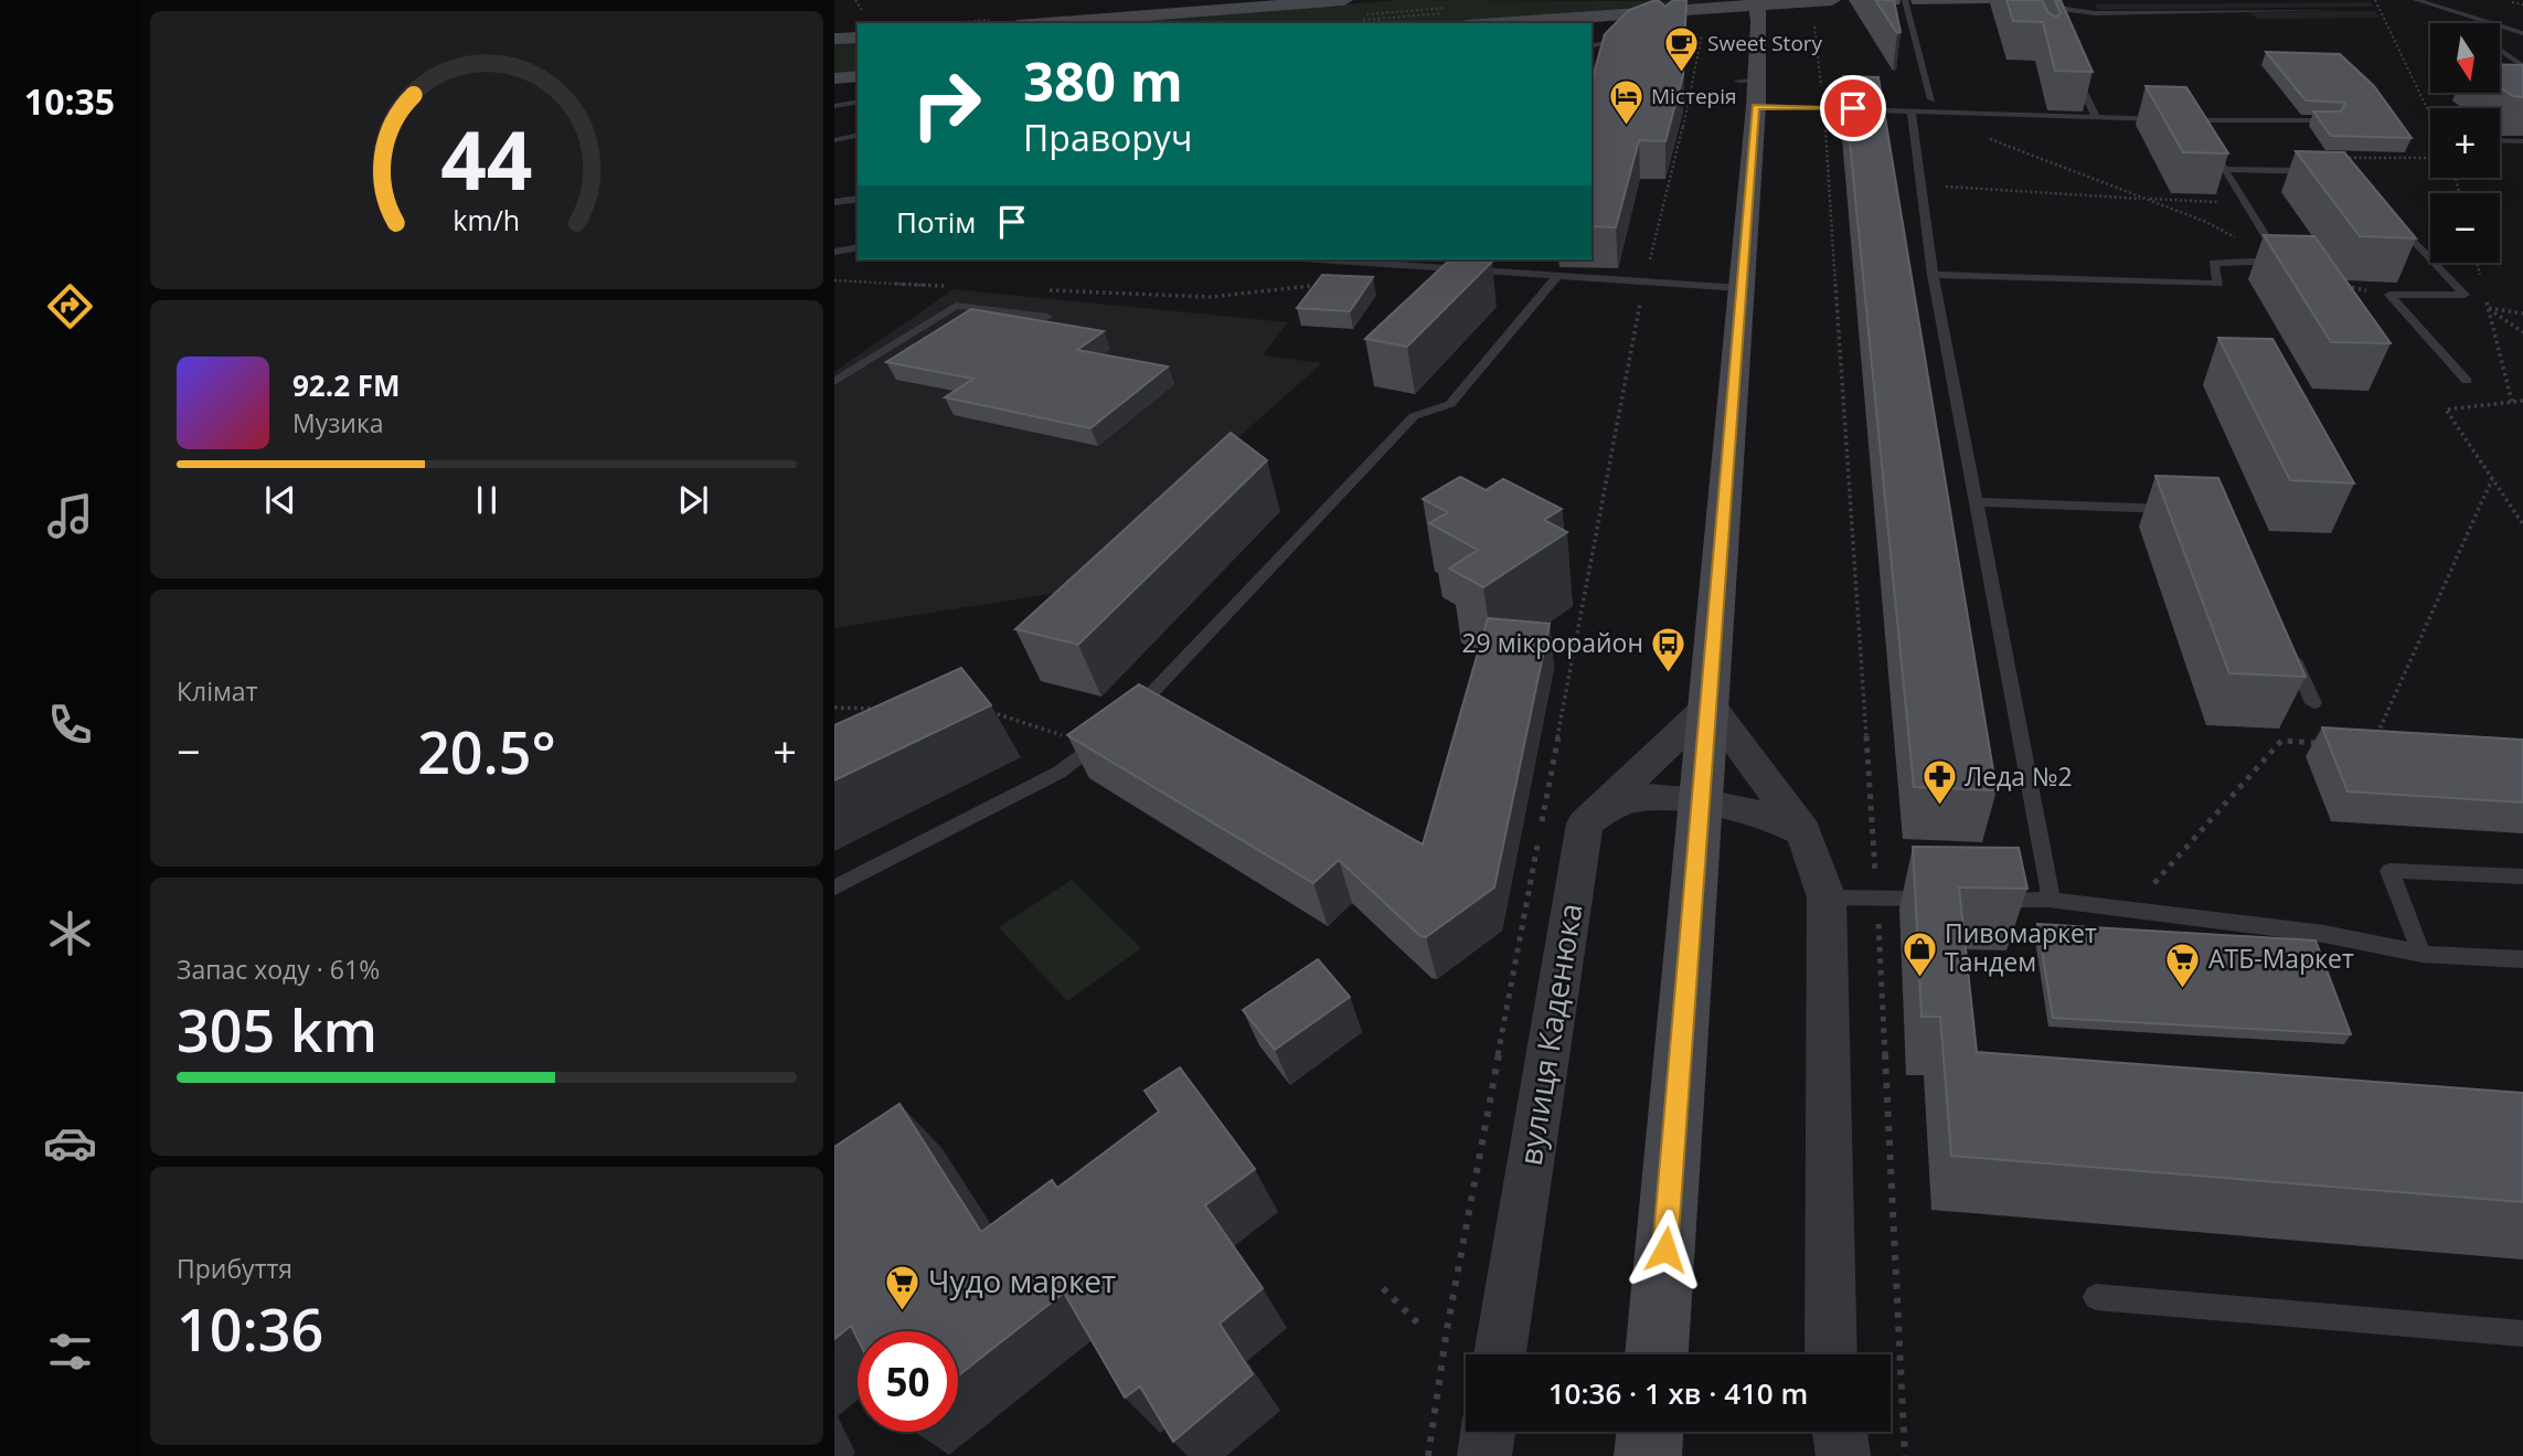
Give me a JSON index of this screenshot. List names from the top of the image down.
{
  "streets": {
    "street": ["вулиця Каденюка"]
  },
  "places": {
    "cafe": ["Sweet Story"],
    "hotel": ["Містерія"],
    "bus stop": ["29 мікрорайон"],
    "pharmacy": ["Леда №2"],
    "shop": ["Пивомаркет Тандем"],
    "supermarket": ["АТБ-Маркет", "Чудо маркет"]
  },
  "north": "bottom",
  "page": {
    "tabs": "10:35",
    "map_buttons": ["+", "−"],
    "turn": ["380 m", "Праворуч"],
    "then": "Потім",
    "song": ["92.2 FM", "Музика"],
    "tile": [
      "Клімат",
      ["Запас ходу · 61%", "305 km"],
      ["Прибуття", "10:36"]
    ],
    "heat": ["−", "20.5°", "+"],
    "limit": "50",
    "trip": "10:36 · 1 хв · 410 m",
    "gauge": ["44", "km/h"]
  }
}
